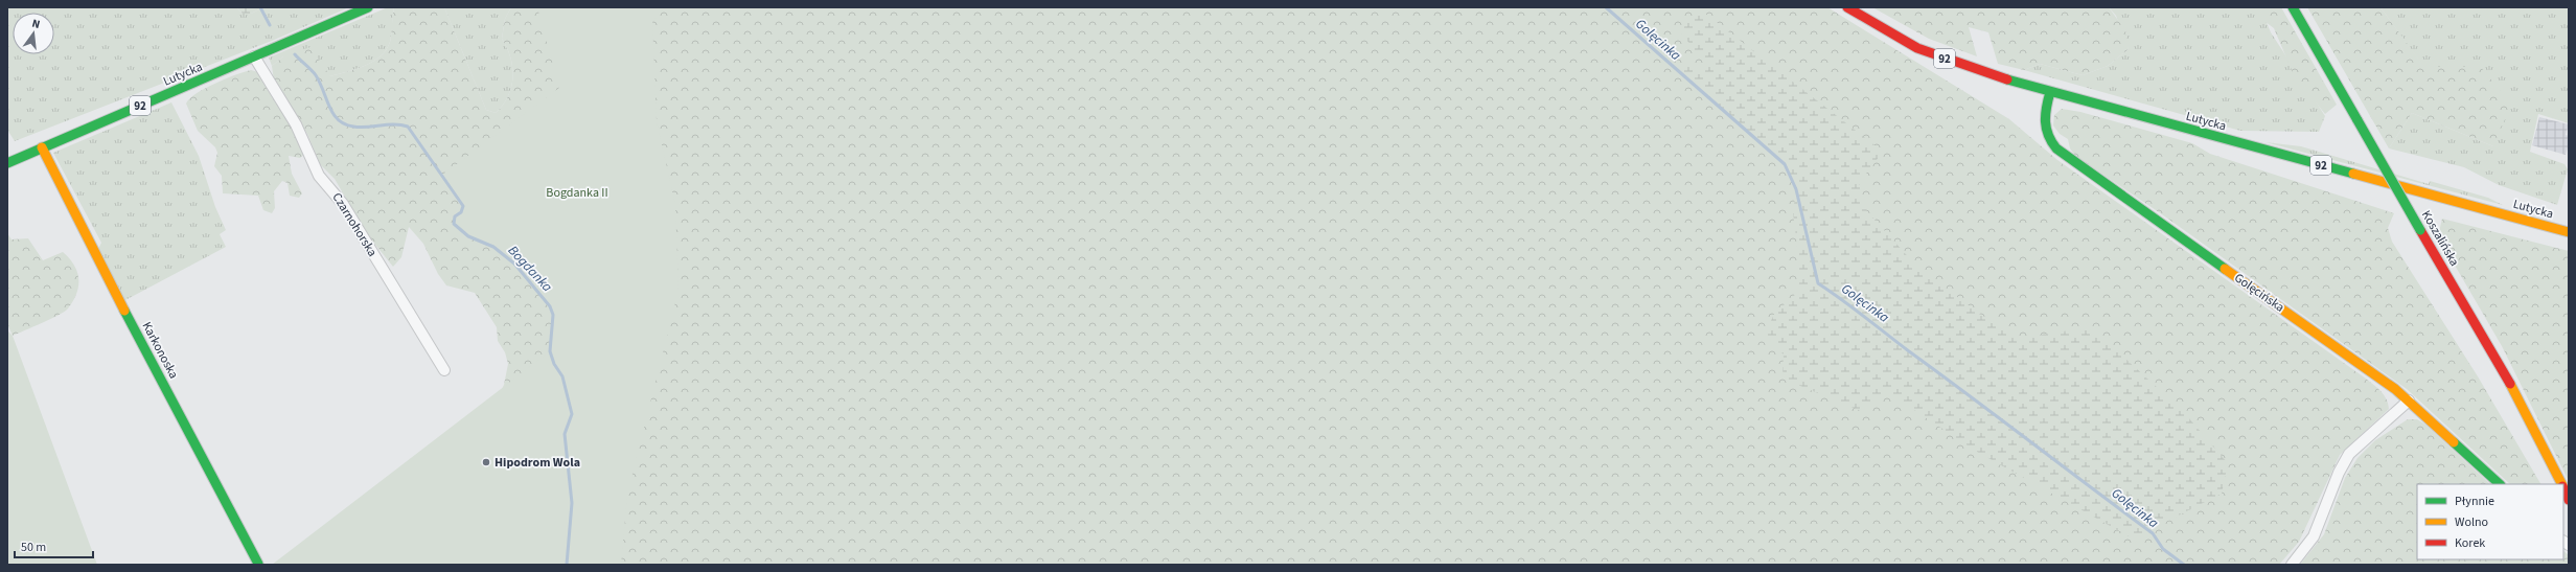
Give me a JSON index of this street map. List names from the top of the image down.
{
  "streets": {
    "street": [
      "92",
      "Lutycka",
      "Czarnohorska",
      "Koszalińska",
      "Golęcińska",
      "Karkonoska"
    ]
  },
  "crossings": [
    ["Lutycka", "Czarnohorska"],
    ["Lutycka", "Golęcińska"],
    ["Lutycka", "Karkonoska"]
  ],
  "water": ["Golęcinka", "Bogdanka"],
  "parks": ["Bogdanka II"],
  "places": ["Hipodrom Wola"],
  "legend": ["Płynnie", "Wolno", "Korek"],
  "scale_bar": "50 m",
  "north": "top"
}
